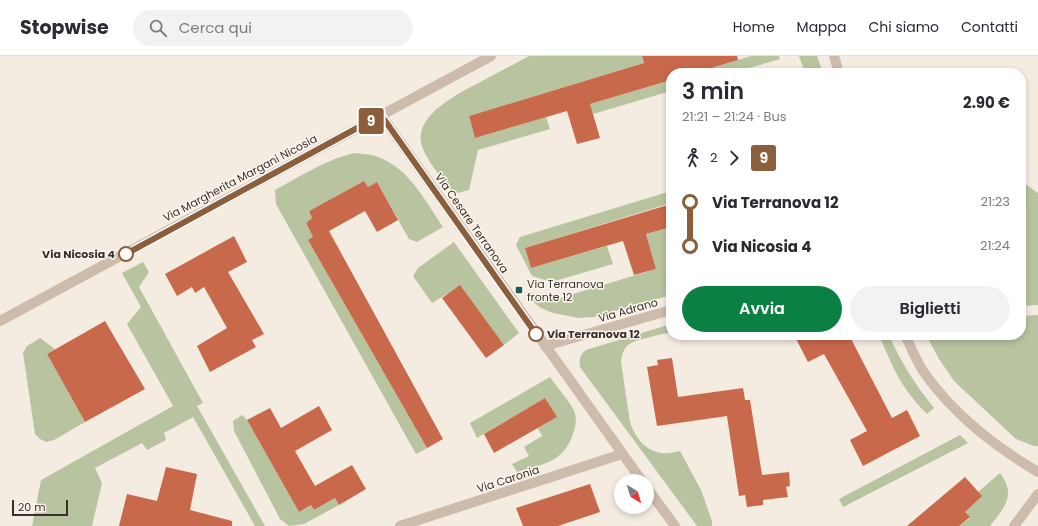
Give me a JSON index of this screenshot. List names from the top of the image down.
{
  "streets": {
    "street": [
      "Via Margherita Margani Nicosia",
      "Via Cesare Terranova",
      "Via Adrano",
      "Via Caronia"
    ]
  },
  "crossings": [
    ["Via Margherita Margani Nicosia", "Via Cesare Terranova"],
    ["Via Cesare Terranova", "Via Adrano"],
    ["Via Cesare Terranova", "Via Caronia"]
  ],
  "places": {
    "other": ["Via Nicosia 4", "Via Terranova 12"],
    "transit": ["Via Terranova fronte 12"]
  },
  "lines": ["bus line 9"],
  "scale_bar": "20 m",
  "north": "bottom right",
  "page": {
    "header": "Stopwise",
    "search": "Cerca qui",
    "nav": [
      "Home",
      "Mappa",
      "Chi siamo",
      "Contatti"
    ],
    "on_map": "9",
    "heading": ["3 min", "21:21 – 21:24 · Bus", "2.90 €"],
    "legs": ["2", "9"],
    "list": [
      {
        "name": "Via Terranova 12",
        "value": "21:23"
      },
      {
        "name": "Via Nicosia 4",
        "value": "21:24"
      }
    ],
    "buttons": ["Avvia", "Biglietti"],
    "scale": "20 m"
  }
}
